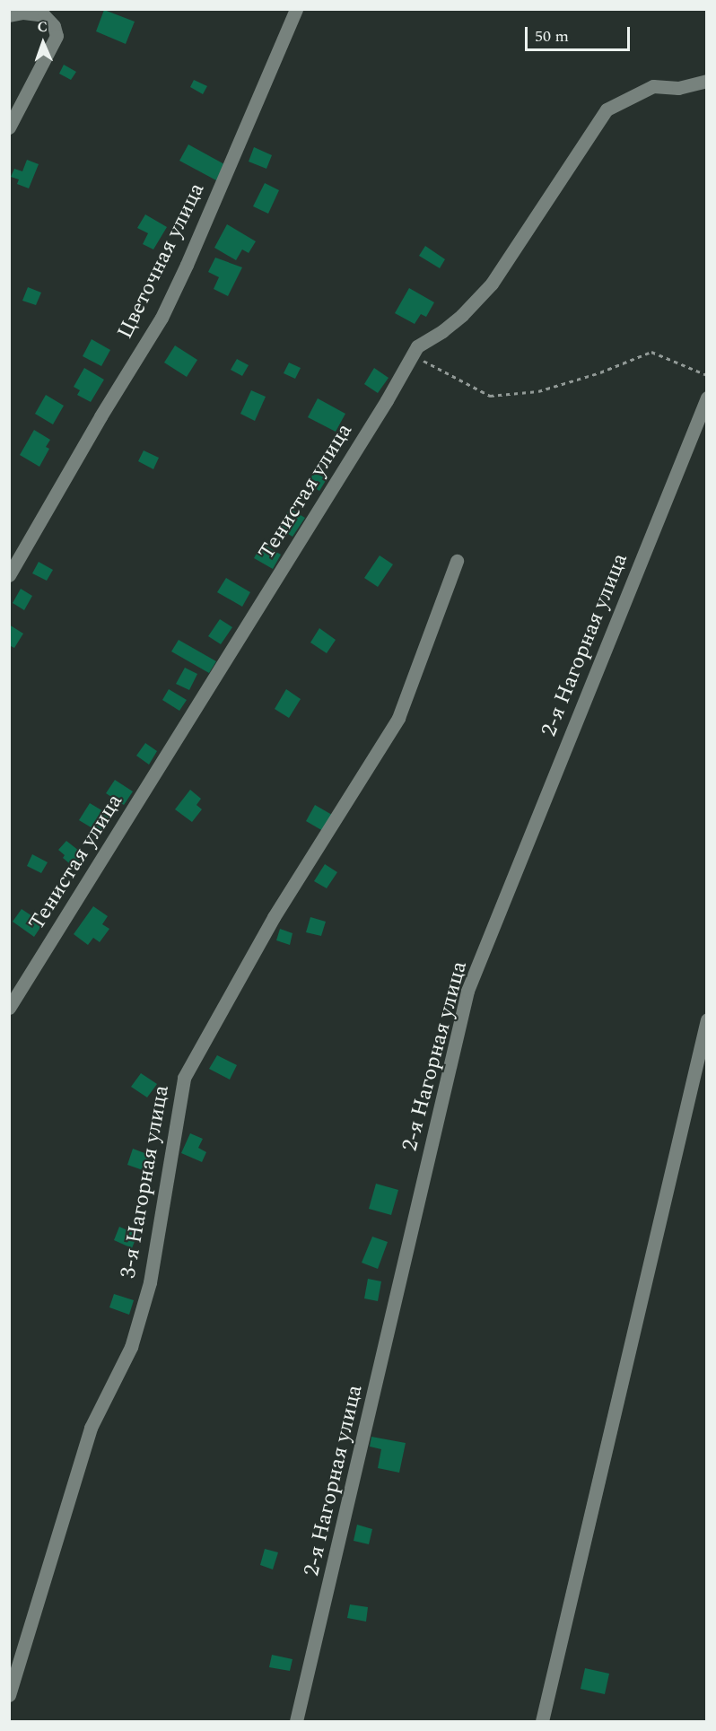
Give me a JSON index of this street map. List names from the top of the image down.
{
  "streets": {
    "street": [
      "Цветочная улица",
      "Тенистая улица",
      "2-я Нагорная улица",
      "3-я Нагорная улица"
    ]
  },
  "scale_bar": "50 m",
  "north": "top"
}
